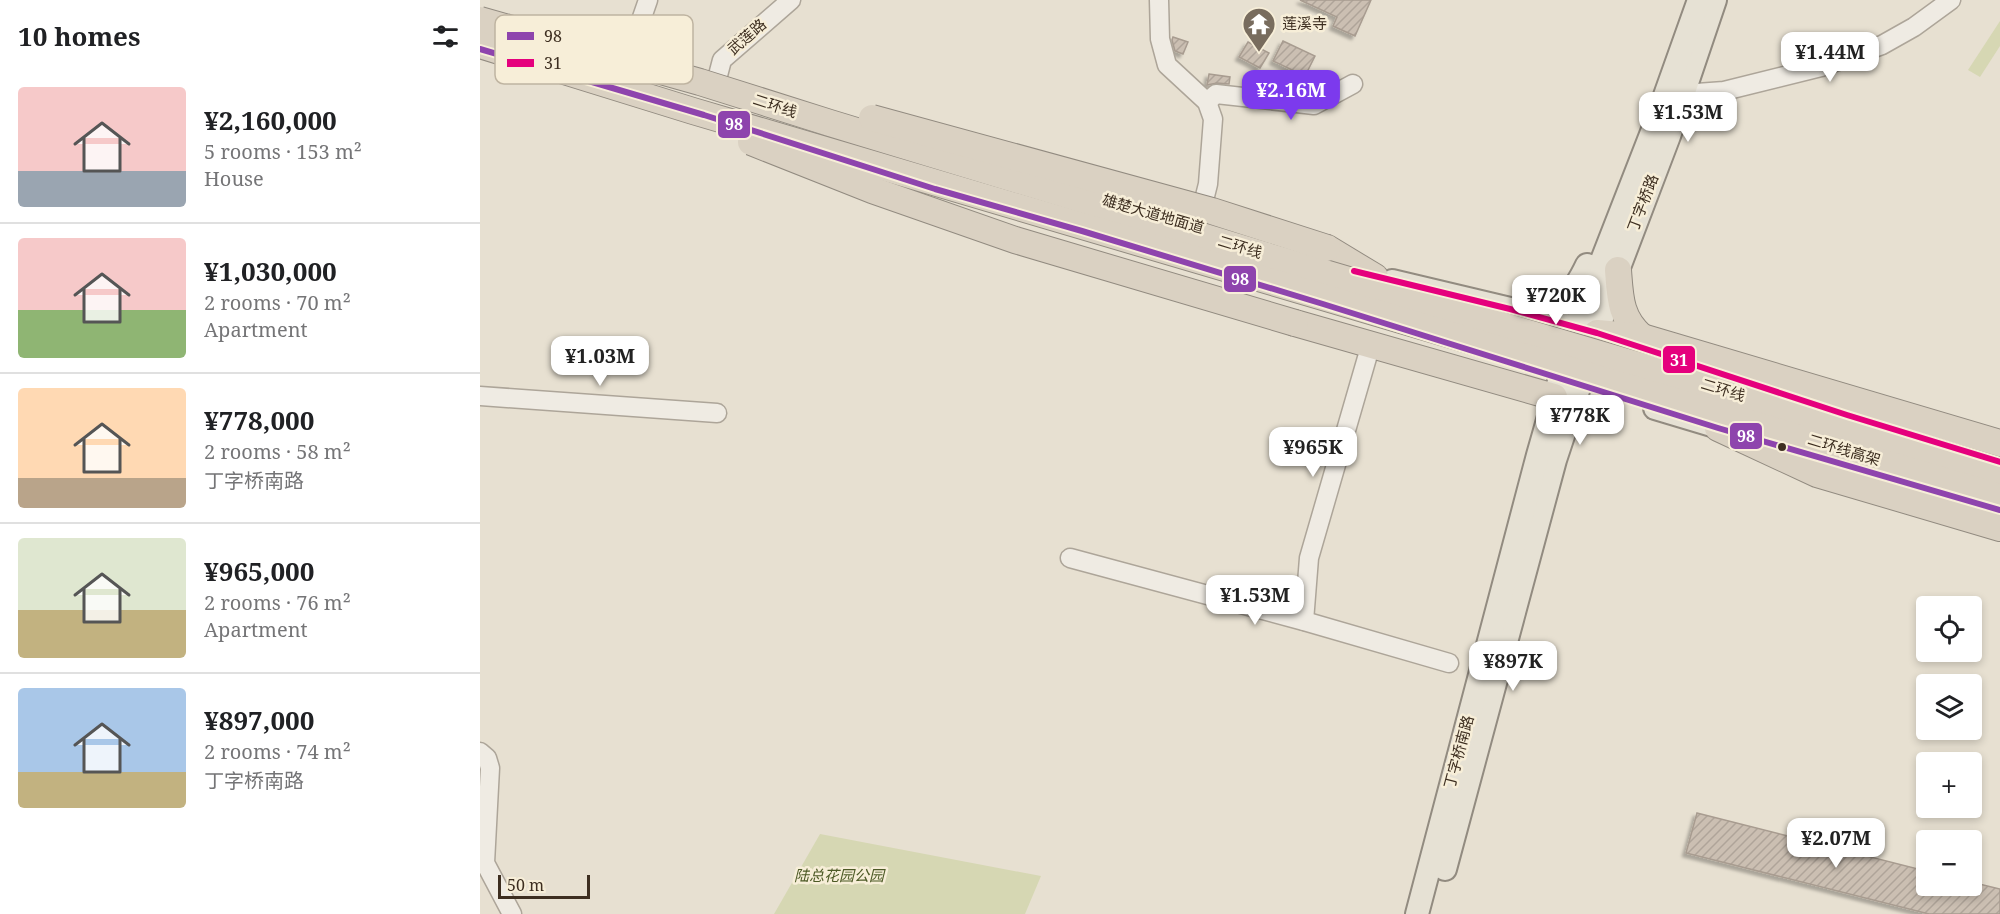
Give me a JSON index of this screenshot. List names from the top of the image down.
{
  "streets": {
    "highway": ["二环线", "二环线高架"],
    "main road": ["丁字桥路", "雄楚大道地面道", "丁字桥南路"],
    "street": ["武莲路"]
  },
  "crossings": [
    ["武莲路", "二环线"],
    ["武莲路", "雄楚大道地面道"],
    ["二环线", "雄楚大道地面道"],
    ["丁字桥路", "丁字桥南路"],
    ["雄楚大道地面道", "丁字桥南路"]
  ],
  "parks": ["陆总花园公园"],
  "places": {
    "temple": ["莲溪寺"]
  },
  "lines": ["transit line 98", "transit line 31"],
  "legend": ["98", "31"],
  "scale_bar": "50 m",
  "page": {
    "heading": "10 homes",
    "price": [
      "¥1.44M",
      "¥2.16M",
      "¥1.53M",
      "¥720K",
      "¥1.03M",
      "¥778K",
      "¥965K",
      "¥1.53M",
      "¥897K",
      "¥2.07M"
    ],
    "list": [
      {
        "name": "¥2,160,000",
        "note": "5 rooms · 153 m² · House"
      },
      {
        "name": "¥1,030,000",
        "note": "2 rooms · 70 m² · Apartment"
      },
      {
        "name": "¥778,000",
        "note": "2 rooms · 58 m² · 丁字桥南路"
      },
      {
        "name": "¥965,000",
        "note": "2 rooms · 76 m² · Apartment"
      },
      {
        "name": "¥897,000",
        "note": "2 rooms · 74 m² · 丁字桥南路"
      }
    ],
    "map_buttons": ["+", "−"],
    "scale": "50 m"
  }
}
